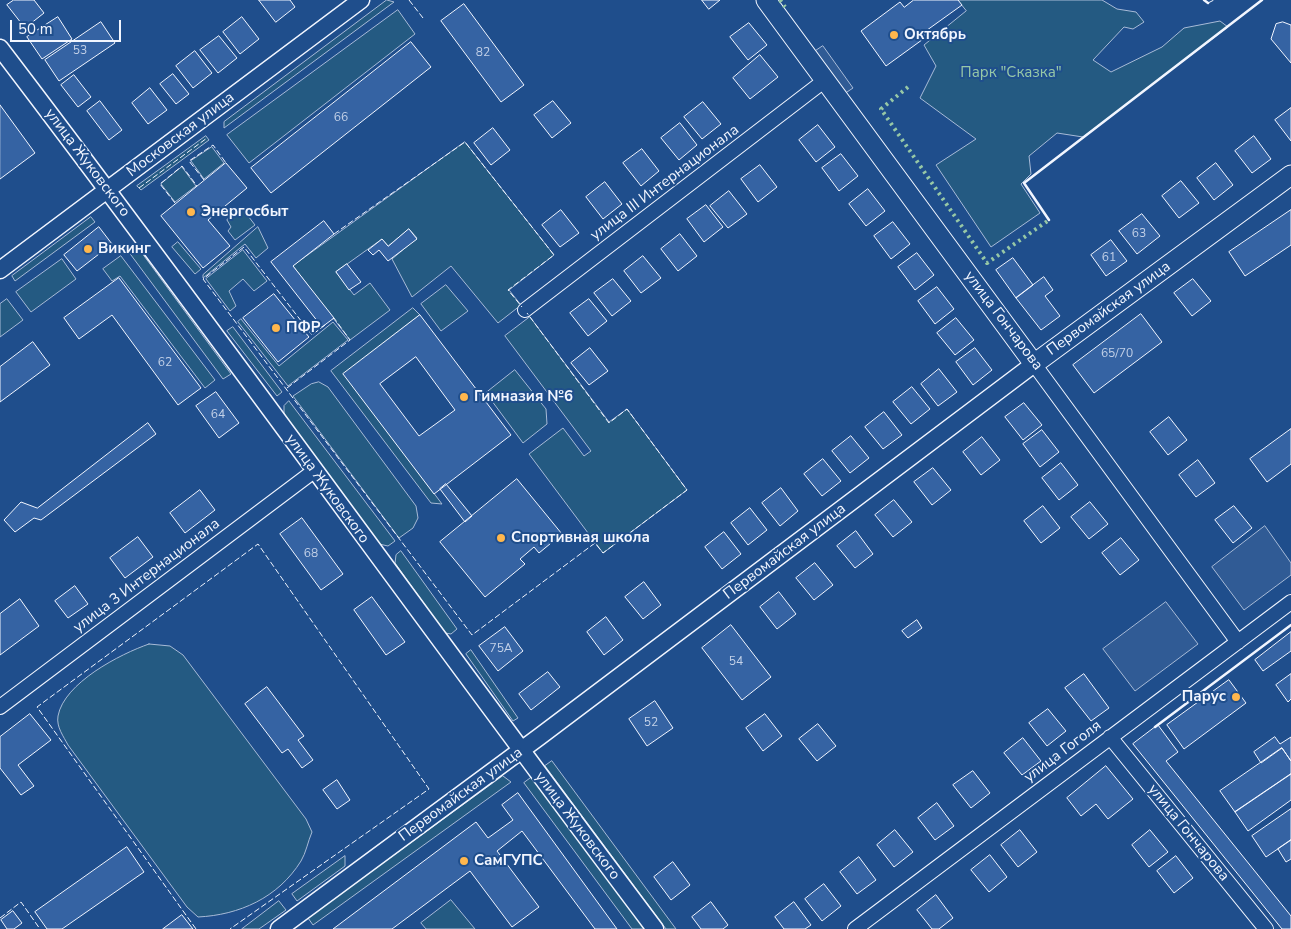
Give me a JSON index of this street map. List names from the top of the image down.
{
  "streets": {
    "main road": ["Первомайская улица", "улица Гончарова"],
    "street": [
      "Московская улица",
      "улица Жуковского",
      "улица III Интернационала",
      "улица 3 Интернационала",
      "улица Гоголя"
    ]
  },
  "crossings": [
    ["Московская улица", "улица Жуковского"],
    ["улица Жуковского", "Первомайская улица"],
    ["улица Жуковского", "улица 3 Интернационала"],
    ["улица III Интернационала", "улица Гончарова"],
    ["Первомайская улица", "улица Гончарова"],
    ["улица Гончарова", "улица Гоголя"]
  ],
  "parks": ["Парк \"Сказка\""],
  "places": [
    "Октябрь",
    "Энергосбыт",
    "Викинг",
    "ПФР",
    "Гимназия №6",
    "Спортивная школа",
    "Парус",
    "СамГУПС"
  ],
  "house_numbers": [
    "53",
    "82",
    "66",
    "63",
    "61",
    "65/70",
    "62",
    "64",
    "68",
    "75А",
    "54",
    "52"
  ],
  "scale_bar": "50 m"
}
